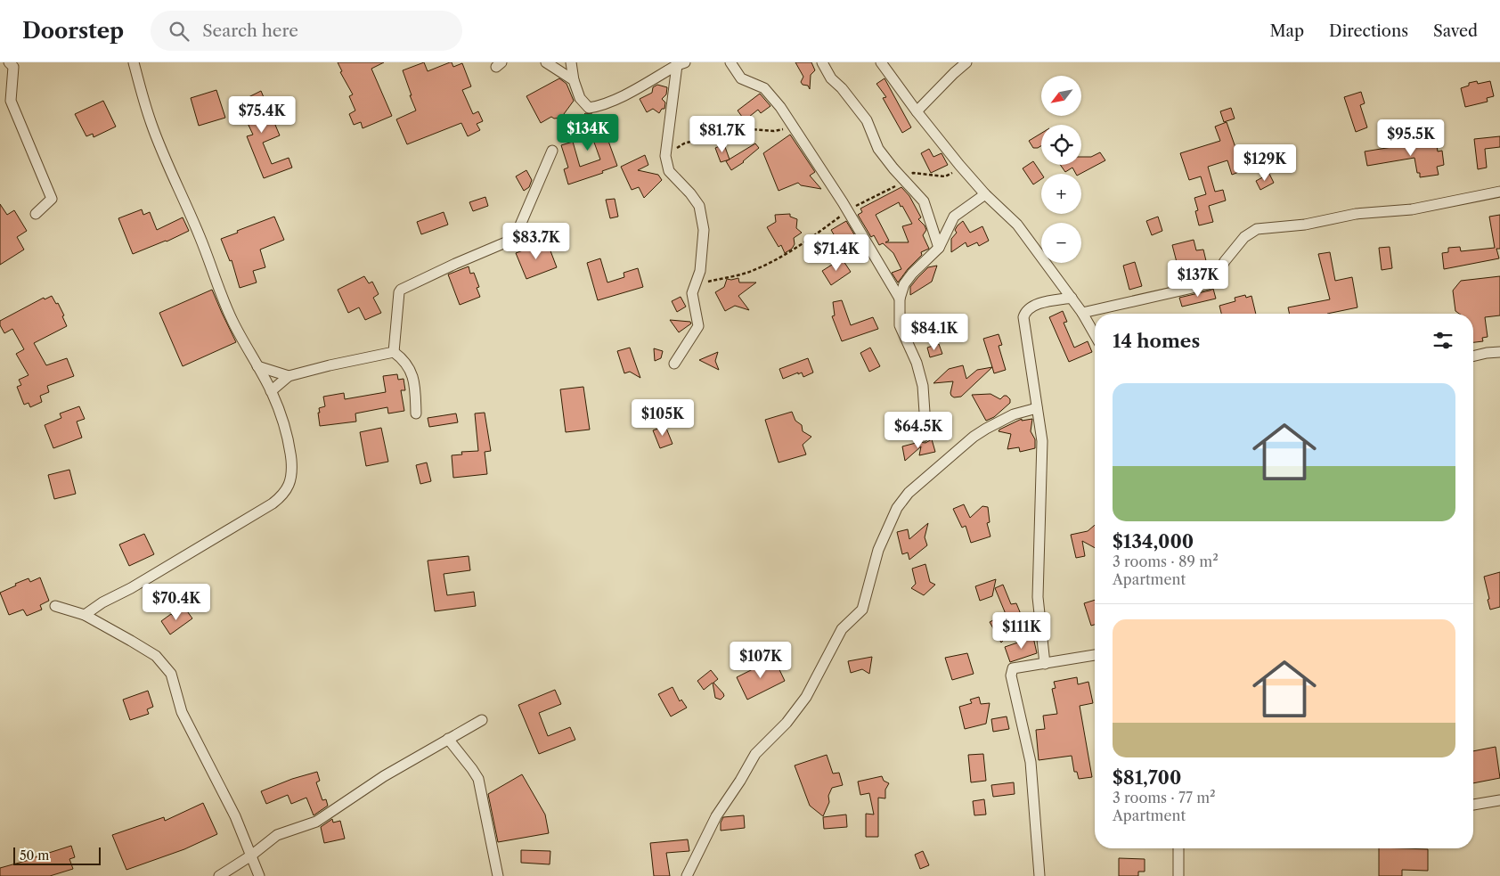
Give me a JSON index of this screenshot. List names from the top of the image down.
{
  "scale_bar": "50 m",
  "north": "bottom left",
  "page": {
    "header": "Doorstep",
    "search": "Search here",
    "nav": ["Map", "Directions", "Saved"],
    "map_buttons": ["+", "−"],
    "price": [
      "$75.4K",
      "$134K",
      "$81.7K",
      "$95.5K",
      "$129K",
      "$83.7K",
      "$71.4K",
      "$137K",
      "$84.1K",
      "$105K",
      "$64.5K",
      "$70.4K",
      "$111K",
      "$107K"
    ],
    "heading": "14 homes",
    "list": [
      {
        "name": "$134,000",
        "note": "3 rooms · 89 m² · Apartment"
      },
      {
        "name": "$81,700",
        "note": "3 rooms · 77 m² · Apartment"
      }
    ],
    "scale": "50 m"
  }
}
